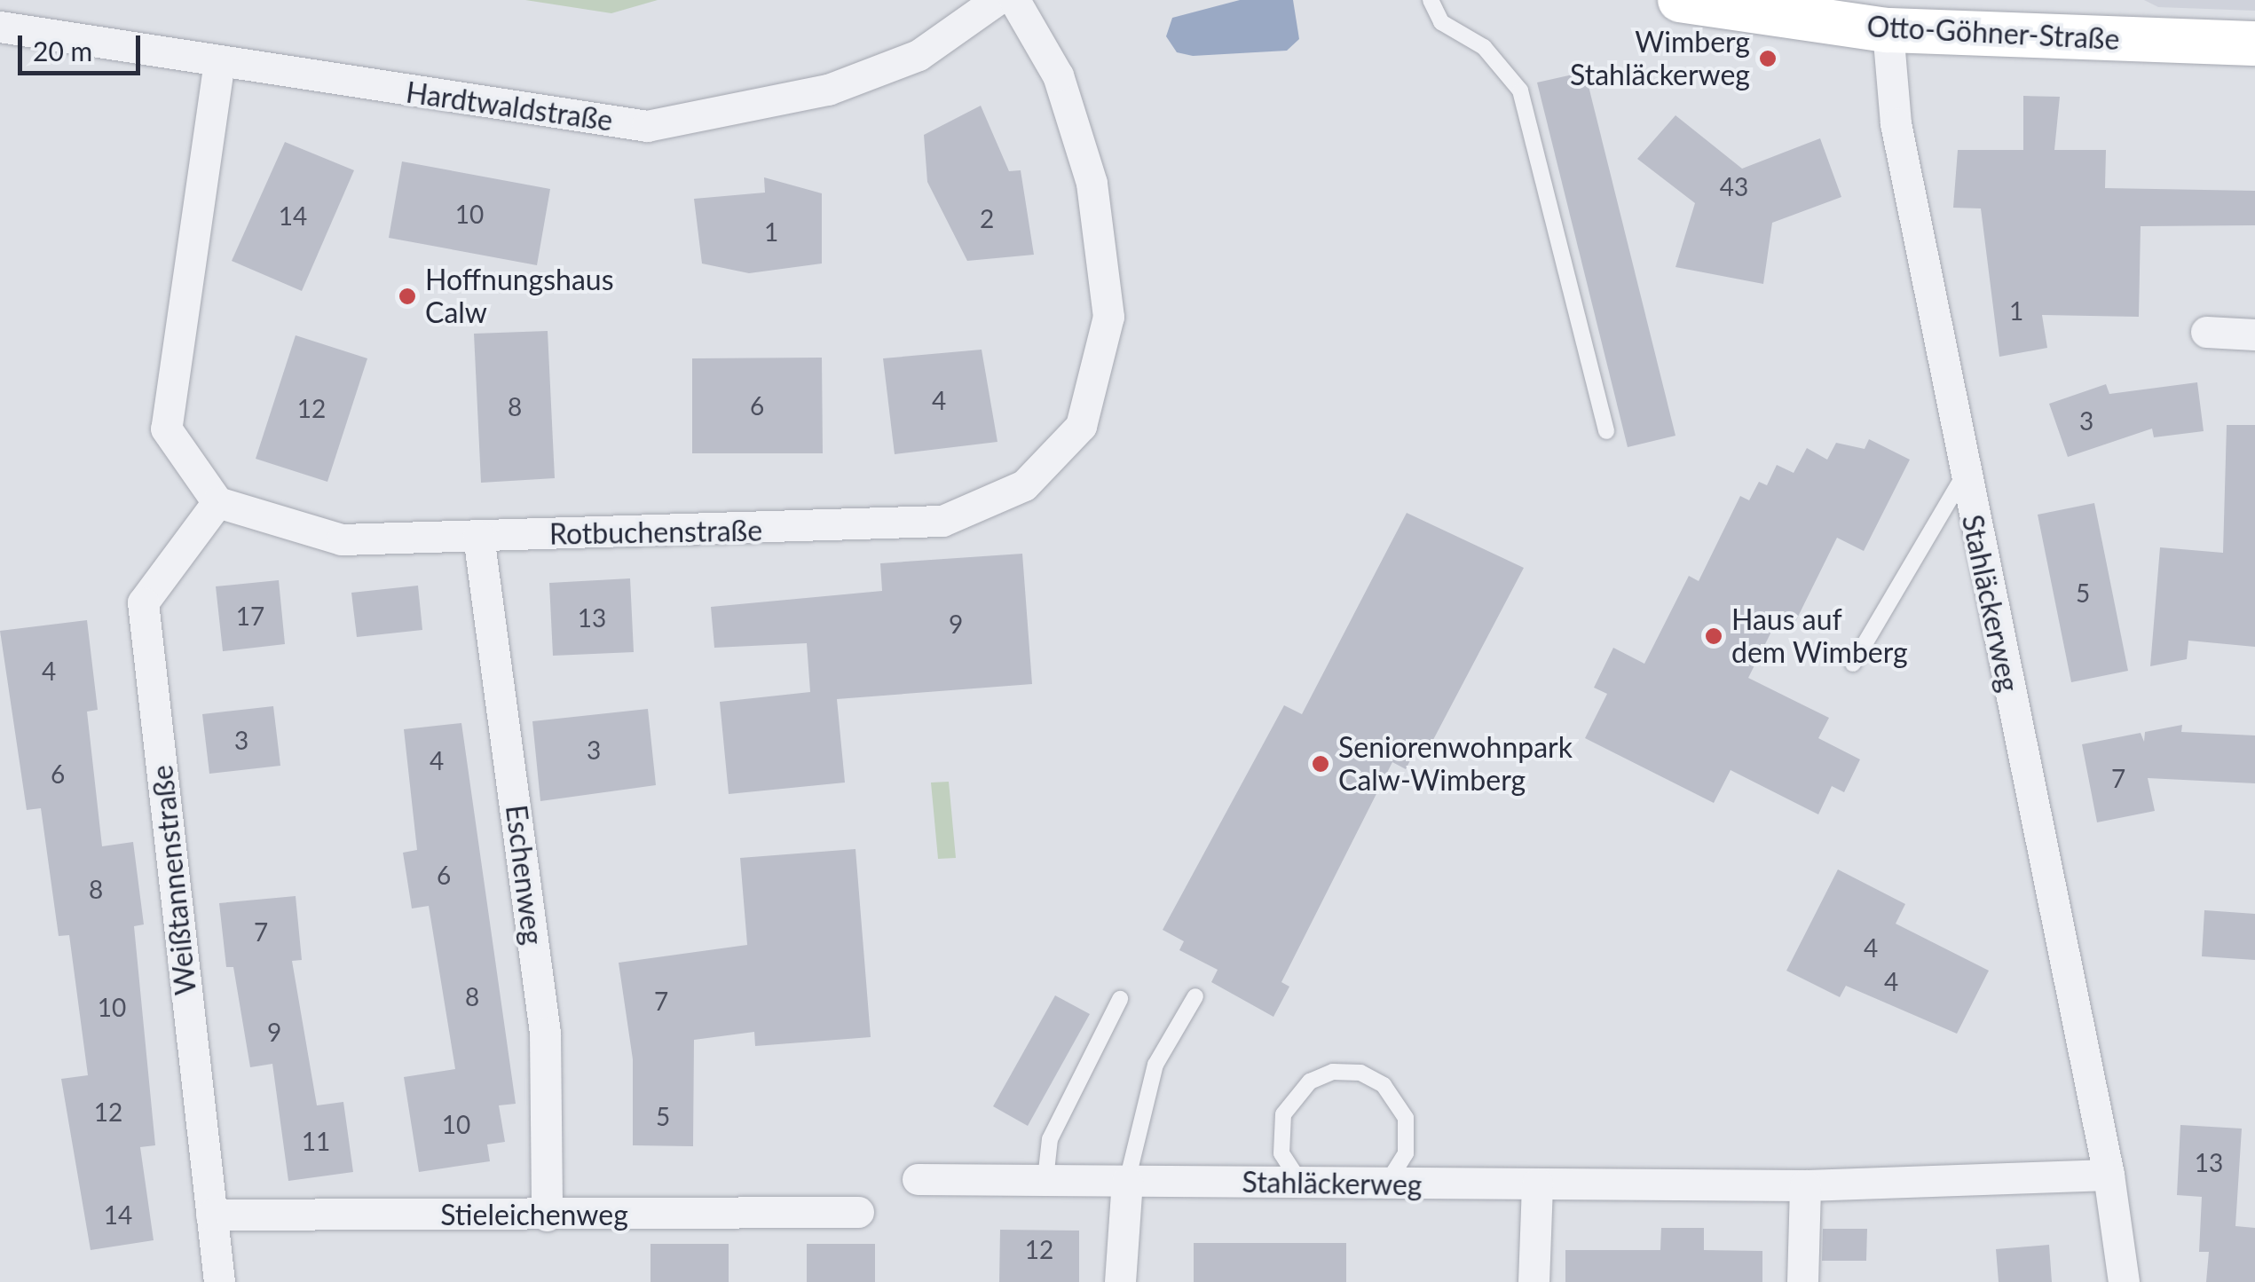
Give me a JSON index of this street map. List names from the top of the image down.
{
  "streets": {
    "street": [
      "Otto-Göhner-Straße",
      "Hardtwaldstraße",
      "Rotbuchenstraße",
      "Stahläckerweg",
      "Eschenweg",
      "Weißtannenstraße",
      "Stieleichenweg"
    ]
  },
  "crossings": [
    ["Otto-Göhner-Straße", "Stahläckerweg"],
    ["Rotbuchenstraße", "Eschenweg"],
    ["Rotbuchenstraße", "Weißtannenstraße"],
    ["Eschenweg", "Stieleichenweg"],
    ["Weißtannenstraße", "Stieleichenweg"]
  ],
  "places": [
    "Wimberg Stahläckerweg",
    "Hoffnungshaus Calw",
    "Haus auf dem Wimberg",
    "Seniorenwohnpark Calw-Wimberg"
  ],
  "house_numbers": [
    "43",
    "10",
    "14",
    "2",
    "1",
    "1",
    "4",
    "6",
    "8",
    "12",
    "3",
    "5",
    "17",
    "13",
    "9",
    "4",
    "3",
    "3",
    "4",
    "6",
    "7",
    "6",
    "8",
    "7",
    "4",
    "4",
    "8",
    "7",
    "10",
    "9",
    "12",
    "5",
    "10",
    "11",
    "13",
    "14",
    "12"
  ],
  "scale_bar": "20 m"
}
